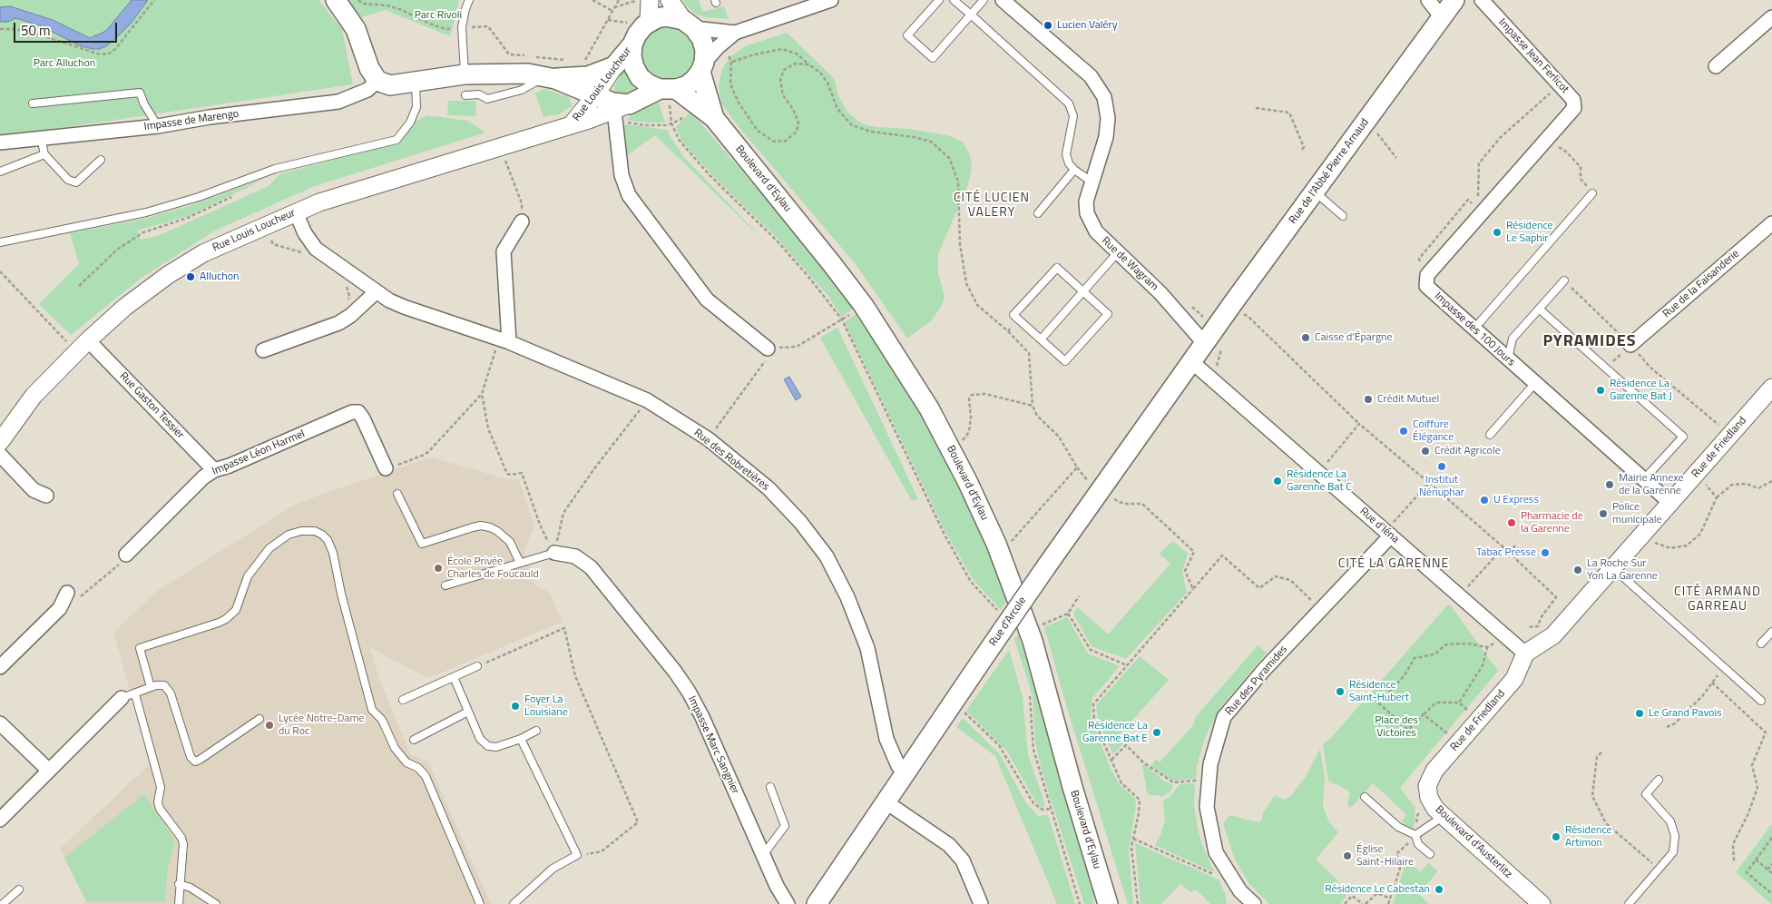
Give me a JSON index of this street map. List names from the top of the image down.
{
  "streets": {
    "main road": [
      "Rue Louis Loucheur",
      "Rue de l'Abbé Pierre Arnaud",
      "Boulevard d'Eylau",
      "Rue d'Arcole"
    ],
    "street": [
      "Impasse Jean Ferlicot",
      "Impasse de Marengo",
      "Rue de Wagram",
      "Rue de la Faisanderie",
      "Impasse des 100 Jours",
      "Rue Gaston Tessier",
      "Rue de Friedland",
      "Impasse Léon Harmel",
      "Rue des Robretières",
      "Rue d'Iéna",
      "Rue des Pyramides",
      "Impasse Marc Sangnier",
      "Boulevard d'Austerlitz"
    ]
  },
  "crossings": [
    ["Rue Louis Loucheur", "Boulevard d'Eylau"],
    ["Rue Louis Loucheur", "Rue Gaston Tessier"],
    ["Rue Louis Loucheur", "Rue des Robretières"],
    ["Rue de l'Abbé Pierre Arnaud", "Rue de Wagram"],
    ["Rue de l'Abbé Pierre Arnaud", "Rue d'Arcole"],
    ["Rue de Wagram", "Rue d'Arcole"],
    ["Impasse des 100 Jours", "Rue de Friedland"],
    ["Rue Gaston Tessier", "Impasse Léon Harmel"],
    ["Rue de Friedland", "Rue d'Iéna"],
    ["Rue de Friedland", "Boulevard d'Austerlitz"],
    ["Rue des Robretières", "Rue d'Arcole"],
    ["Rue d'Iéna", "Rue d'Arcole"],
    ["Rue d'Iéna", "Rue des Pyramides"]
  ],
  "districts": [
    "CITÉ LUCIEN VALERY",
    "PYRAMIDES",
    "CITÉ LA GARENNE",
    "CITÉ ARMAND GARREAU"
  ],
  "parks": ["Parc Rivoli", "Parc Alluchon", "Place des Victoires"],
  "places": [
    "Lucien Valéry",
    "Résidence Le Saphir",
    "Alluchon",
    "Caisse d'Épargne",
    "Résidence La Garenne Bat J",
    "Crédit Mutuel",
    "Coiffure Élégance",
    "Crédit Agricole",
    "Institut Nénuphar",
    "Résidence La Garenne Bat C",
    "Mairie Annexe de la Garenne",
    "U Express",
    "Police municipale",
    "Pharmacie de la Garenne",
    "Tabac Presse",
    "École Privée Charles de Foucauld",
    "La Roche Sur Yon La Garenne",
    "Résidence Saint-Hubert",
    "Foyer La Louisiane",
    "Le Grand Pavois",
    "Lycée Notre-Dame du Roc",
    "Résidence La Garenne Bat E",
    "Résidence Artimon",
    "Église Saint-Hilaire",
    "Résidence Le Cabestan"
  ],
  "scale_bar": "50 m"
}
